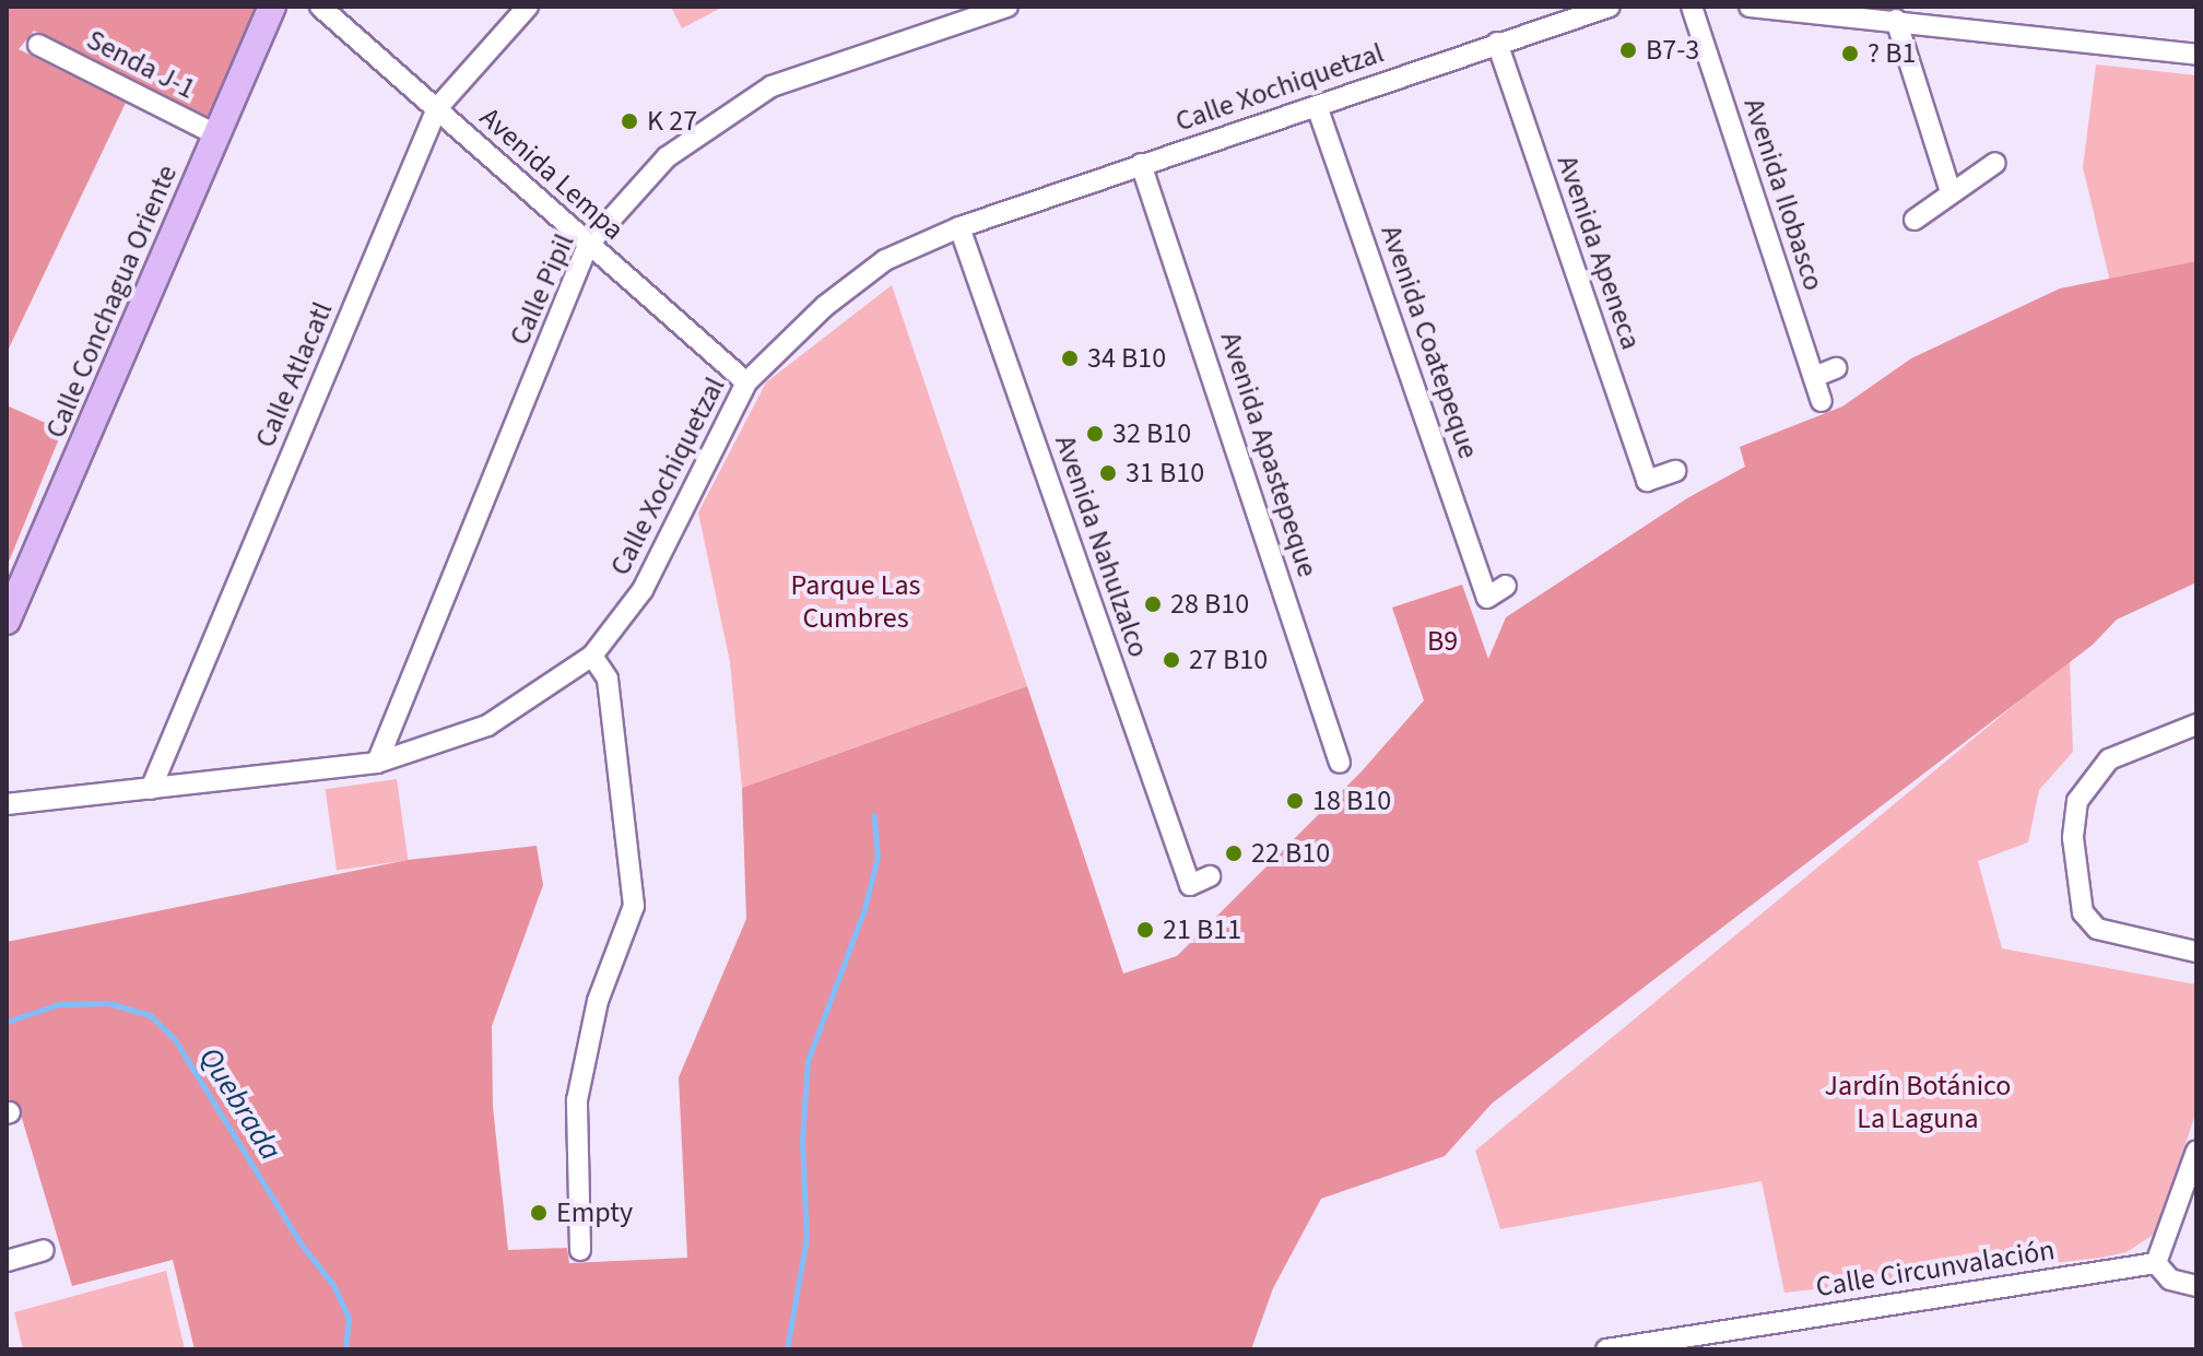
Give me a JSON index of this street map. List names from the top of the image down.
{
  "streets": {
    "main road": ["Calle Conchagua Oriente"],
    "street": [
      "Senda J-1",
      "Calle Xochiquetzal",
      "Avenida Lempa",
      "Avenida Ilobasco",
      "Avenida Apeneca",
      "Calle Pipil",
      "Avenida Coatepeque",
      "Calle Atlacatl",
      "Avenida Apastepeque",
      "Avenida Nahulzalco",
      "Calle Circunvalación"
    ]
  },
  "crossings": [
    ["Senda J-1", "Calle Conchagua Oriente"],
    ["Calle Xochiquetzal", "Avenida Lempa"],
    ["Calle Xochiquetzal", "Avenida Apeneca"],
    ["Calle Xochiquetzal", "Calle Pipil"],
    ["Calle Xochiquetzal", "Avenida Coatepeque"],
    ["Calle Xochiquetzal", "Calle Atlacatl"],
    ["Calle Xochiquetzal", "Avenida Apastepeque"],
    ["Calle Xochiquetzal", "Avenida Nahulzalco"],
    ["Avenida Lempa", "Calle Pipil"],
    ["Avenida Lempa", "Calle Atlacatl"]
  ],
  "water": ["Quebrada"],
  "parks": ["Parque Las Cumbres", "B9", "Jardín Botánico La Laguna"],
  "places": [
    "B7-3",
    "? B1",
    "K 27",
    "34 B10",
    "32 B10",
    "31 B10",
    "28 B10",
    "27 B10",
    "18 B10",
    "22 B10",
    "21 B11",
    "Empty"
  ]
}
